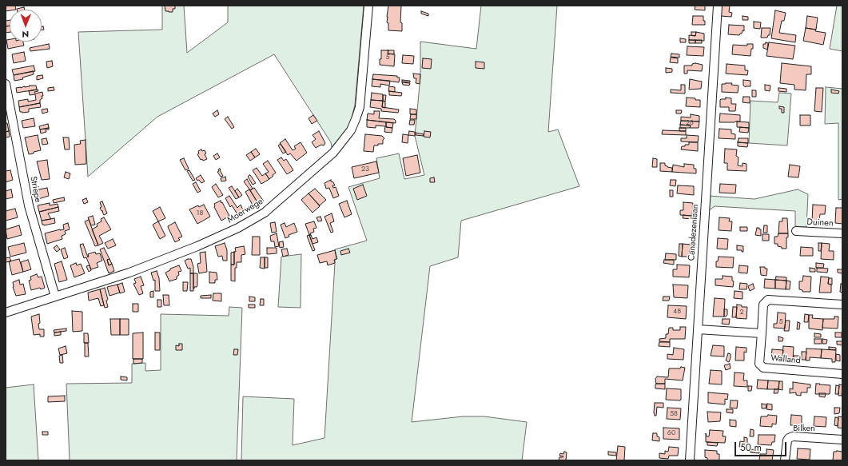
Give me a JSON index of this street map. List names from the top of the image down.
{
  "streets": {
    "street": [
      "Striepe",
      "Moerwege",
      "Duinen",
      "Canadezenlaan",
      "Walland",
      "Bilken"
    ]
  },
  "crossings": [
    ["Striepe", "Moerwege"]
  ],
  "house_numbers": [
    "5",
    "28",
    "23",
    "18",
    "48",
    "2",
    "5",
    "58",
    "60"
  ],
  "scale_bar": "50 m",
  "north": "bottom"
}
